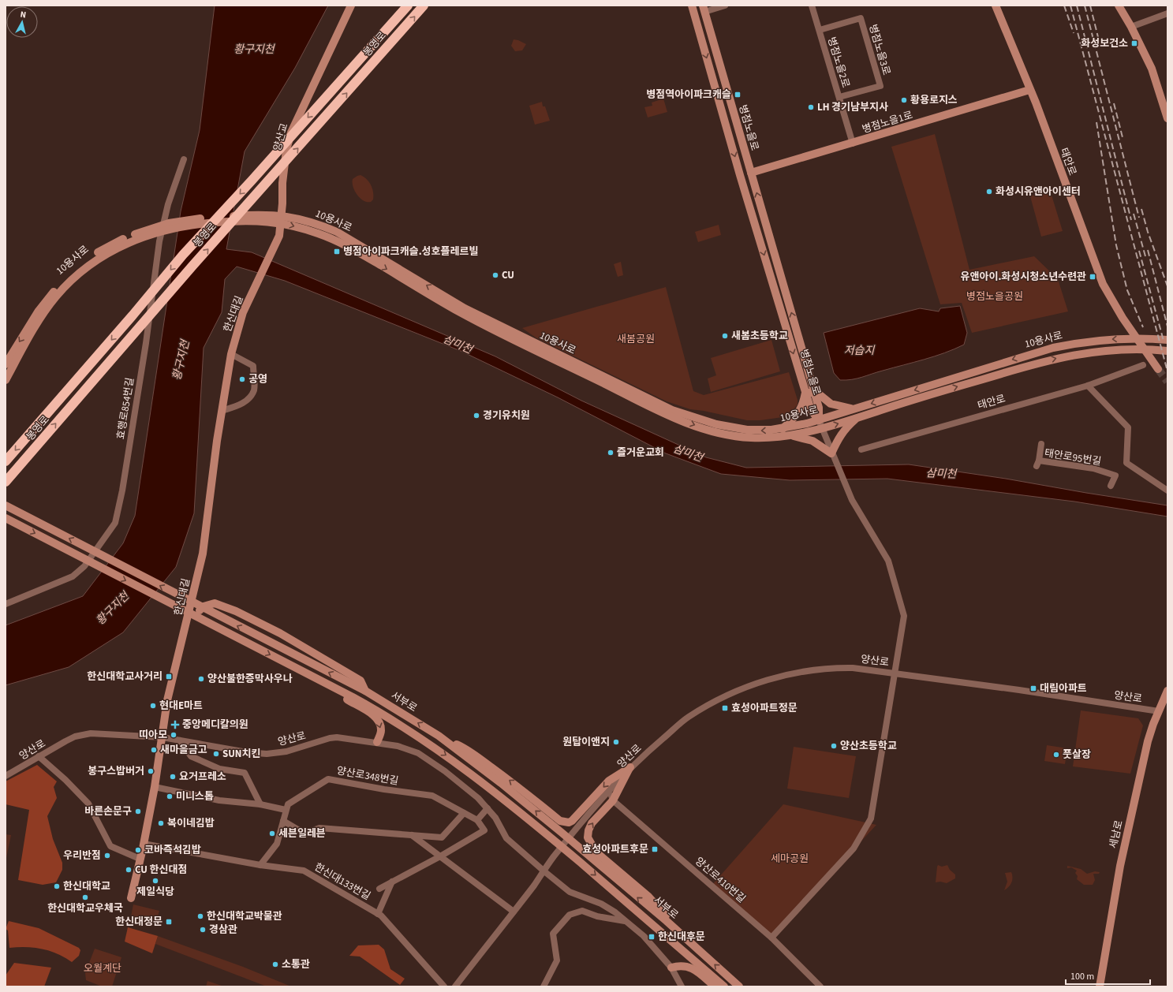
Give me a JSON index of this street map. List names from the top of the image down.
{
  "streets": {
    "highway": ["봉영로"],
    "street": [
      "병점노을3로",
      "병점노을2로",
      "병점노을1로",
      "병점노을로",
      "양산교",
      "태안로",
      "10용사로",
      "한신대길",
      "효행로854번길",
      "태안로95번길",
      "양산로",
      "서부로",
      "양산로348번길",
      "세남로",
      "양산로410번길",
      "한신대133번길"
    ]
  },
  "crossings": [
    ["병점노을3로", "병점노을2로"],
    ["병점노을2로", "병점노을1로"],
    ["병점노을1로", "병점노을로"],
    ["병점노을1로", "태안로"],
    ["병점노을로", "10용사로"],
    ["양산교", "10용사로"],
    ["양산교", "한신대길"],
    ["한신대길", "양산로"],
    ["한신대길", "한신대133번길"],
    ["양산로", "세남로"],
    ["양산로348번길", "한신대133번길"]
  ],
  "water": ["황구지천", "삼미천", "저습지"],
  "parks": [
    "병점노을공원",
    "새봄공원",
    "세마공원",
    "오월계단"
  ],
  "places": {
    "transit": [
      "화성보건소",
      "병점역아이파크캐슬",
      "병점아이파크캐슬.성호플레르빌",
      "유앤아이.화성시청소년수련관",
      "한신대학교사거리",
      "대림아파트",
      "효성아파트정문",
      "효성아파트후문",
      "한신대정문",
      "한신대후문"
    ],
    "other": [
      "황용로지스",
      "LH 경기남부지사",
      "화성시유앤아이센터",
      "CU",
      "새봄초등학교",
      "공영",
      "경기유치원",
      "즐거운교회",
      "양산불한증막사우나",
      "현대E마트",
      "띠아모",
      "원탑이앤지",
      "양산초등학교",
      "새마을금고",
      "SUN치킨",
      "풋살장",
      "봉구스밥버거",
      "요거프레소",
      "미니스톱",
      "바른손문구",
      "복이네김밥",
      "세븐일레븐",
      "코바즉석김밥",
      "우리반점",
      "CU 한신대점",
      "제일식당",
      "한신대학교",
      "한신대학교우체국",
      "한신대학교박물관",
      "경삼관",
      "소통관"
    ],
    "health": ["중앙메디칼의원"]
  },
  "scale_bar": "100 m",
  "north": "top"
}
